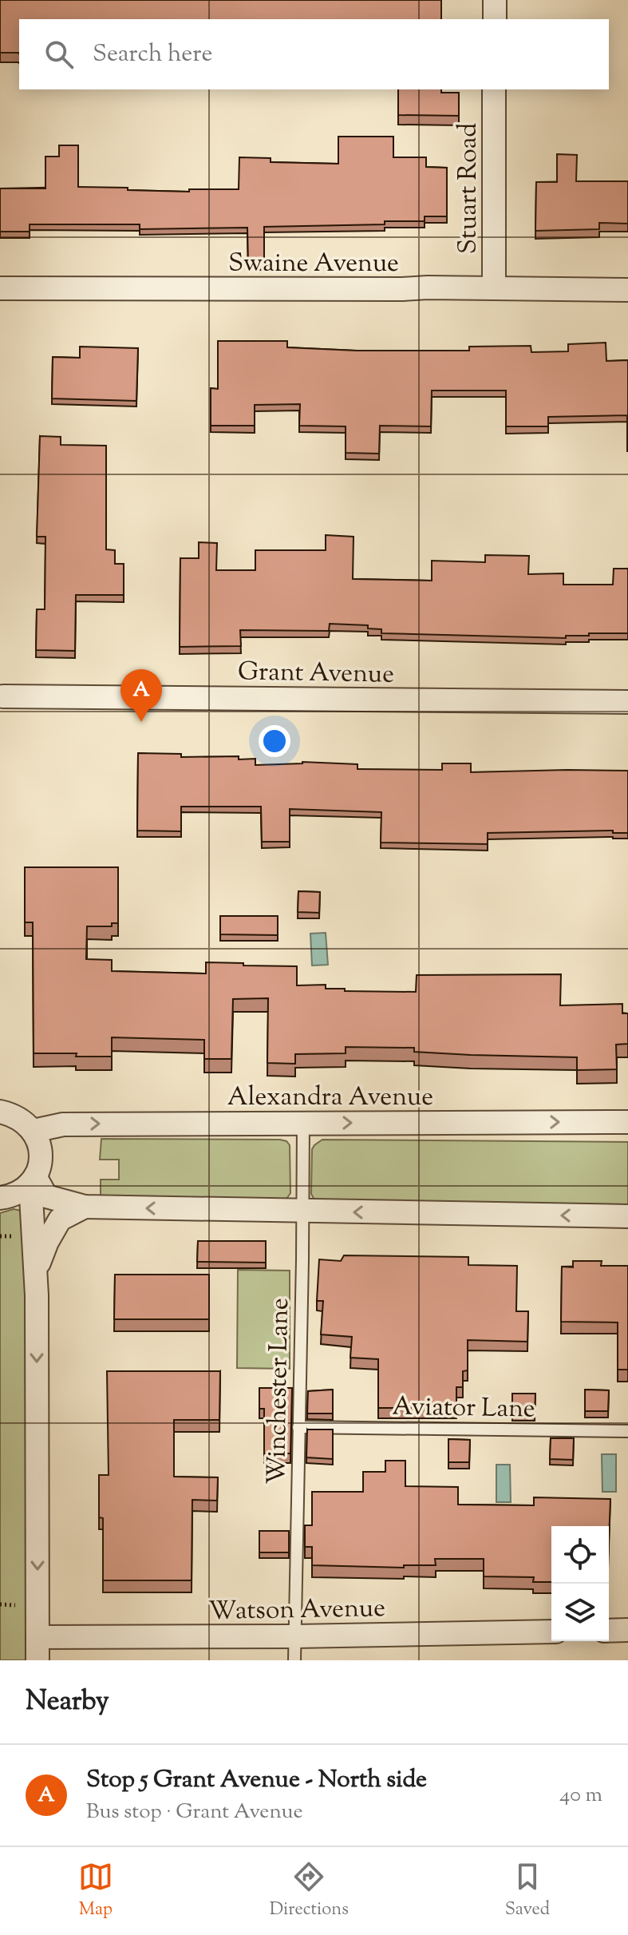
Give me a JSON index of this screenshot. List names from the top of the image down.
{
  "streets": {
    "street": [
      "Stuart Road",
      "Swaine Avenue",
      "Grant Avenue",
      "Alexandra Avenue",
      "Watson Avenue"
    ],
    "lane": ["Winchester Lane", "Aviator Lane"]
  },
  "crossings": [
    ["Stuart Road", "Swaine Avenue"],
    ["Alexandra Avenue", "Winchester Lane"],
    ["Winchester Lane", "Aviator Lane"],
    ["Winchester Lane", "Watson Avenue"]
  ],
  "page": {
    "search": "Search here",
    "pins": "A",
    "heading": "Nearby",
    "list": [
      {
        "mark": "A",
        "name": "Stop 5 Grant Avenue - North side",
        "note": "Bus stop · Grant Avenue",
        "value": "40 m"
      }
    ],
    "nav": ["Map", "Directions", "Saved"]
  }
}
